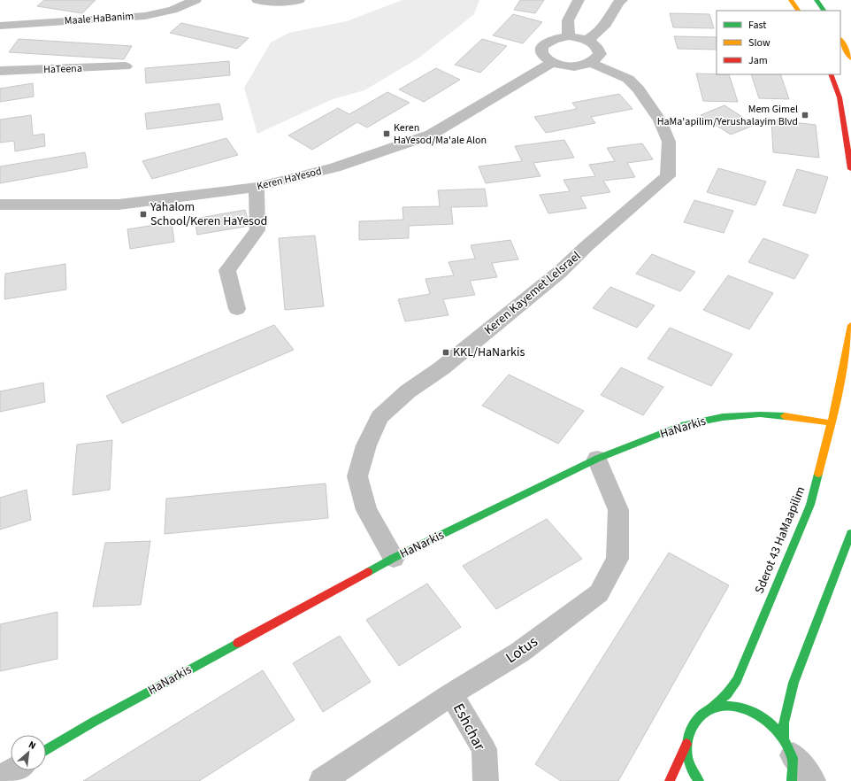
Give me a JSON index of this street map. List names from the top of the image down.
{
  "streets": {
    "main road": ["HaNarkis", "Sderot 43 HaMaapilim"],
    "street": [
      "Maale HaBanim",
      "HaTeena",
      "Keren HaYesod",
      "Keren Kayemet LeIsrael",
      "Lotus",
      "Eshchar"
    ]
  },
  "crossings": [
    ["Keren Kayemet LeIsrael", "HaNarkis"],
    ["HaNarkis", "Sderot 43 HaMaapilim"],
    ["HaNarkis", "Lotus"],
    ["Lotus", "Eshchar"]
  ],
  "places": {
    "transit": [
      "Mem Gimel HaMa'apilim/Yerushalayim Blvd",
      "Keren HaYesod/Ma'ale Alon",
      "Yahalom School/Keren HaYesod",
      "KKL/HaNarkis"
    ]
  },
  "legend": ["Fast", "Slow", "Jam"],
  "north": "top right"
}
